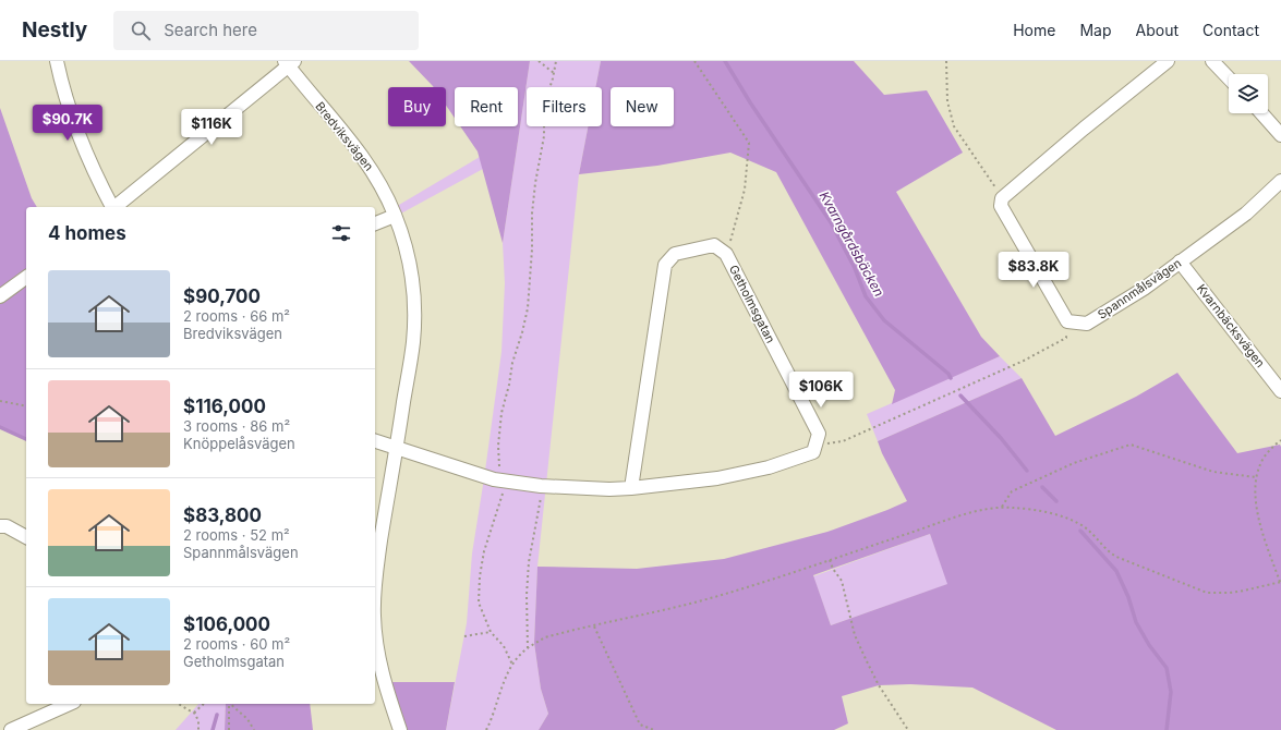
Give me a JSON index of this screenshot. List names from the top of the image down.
{
  "streets": {
    "street": [
      "Bredviksvägen",
      "Spannmålsvägen",
      "Getholmsgatan",
      "Kvarnbäcksvägen"
    ]
  },
  "crossings": [
    ["Spannmålsvägen", "Kvarnbäcksvägen"]
  ],
  "water": ["Kvarngårdsbäcken"],
  "page": {
    "header": "Nestly",
    "search": "Search here",
    "nav": [
      "Home",
      "Map",
      "About",
      "Contact"
    ],
    "chip": [
      "Buy",
      "Rent",
      "Filters",
      "New"
    ],
    "price": [
      "$90.7K",
      "$116K",
      "$83.8K",
      "$106K"
    ],
    "heading": "4 homes",
    "list": [
      {
        "name": "$90,700",
        "note": "2 rooms · 66 m² · Bredviksvägen"
      },
      {
        "name": "$116,000",
        "note": "3 rooms · 86 m² · Knöppelåsvägen"
      },
      {
        "name": "$83,800",
        "note": "2 rooms · 52 m² · Spannmålsvägen"
      },
      {
        "name": "$106,000",
        "note": "2 rooms · 60 m² · Getholmsgatan"
      }
    ]
  }
}
